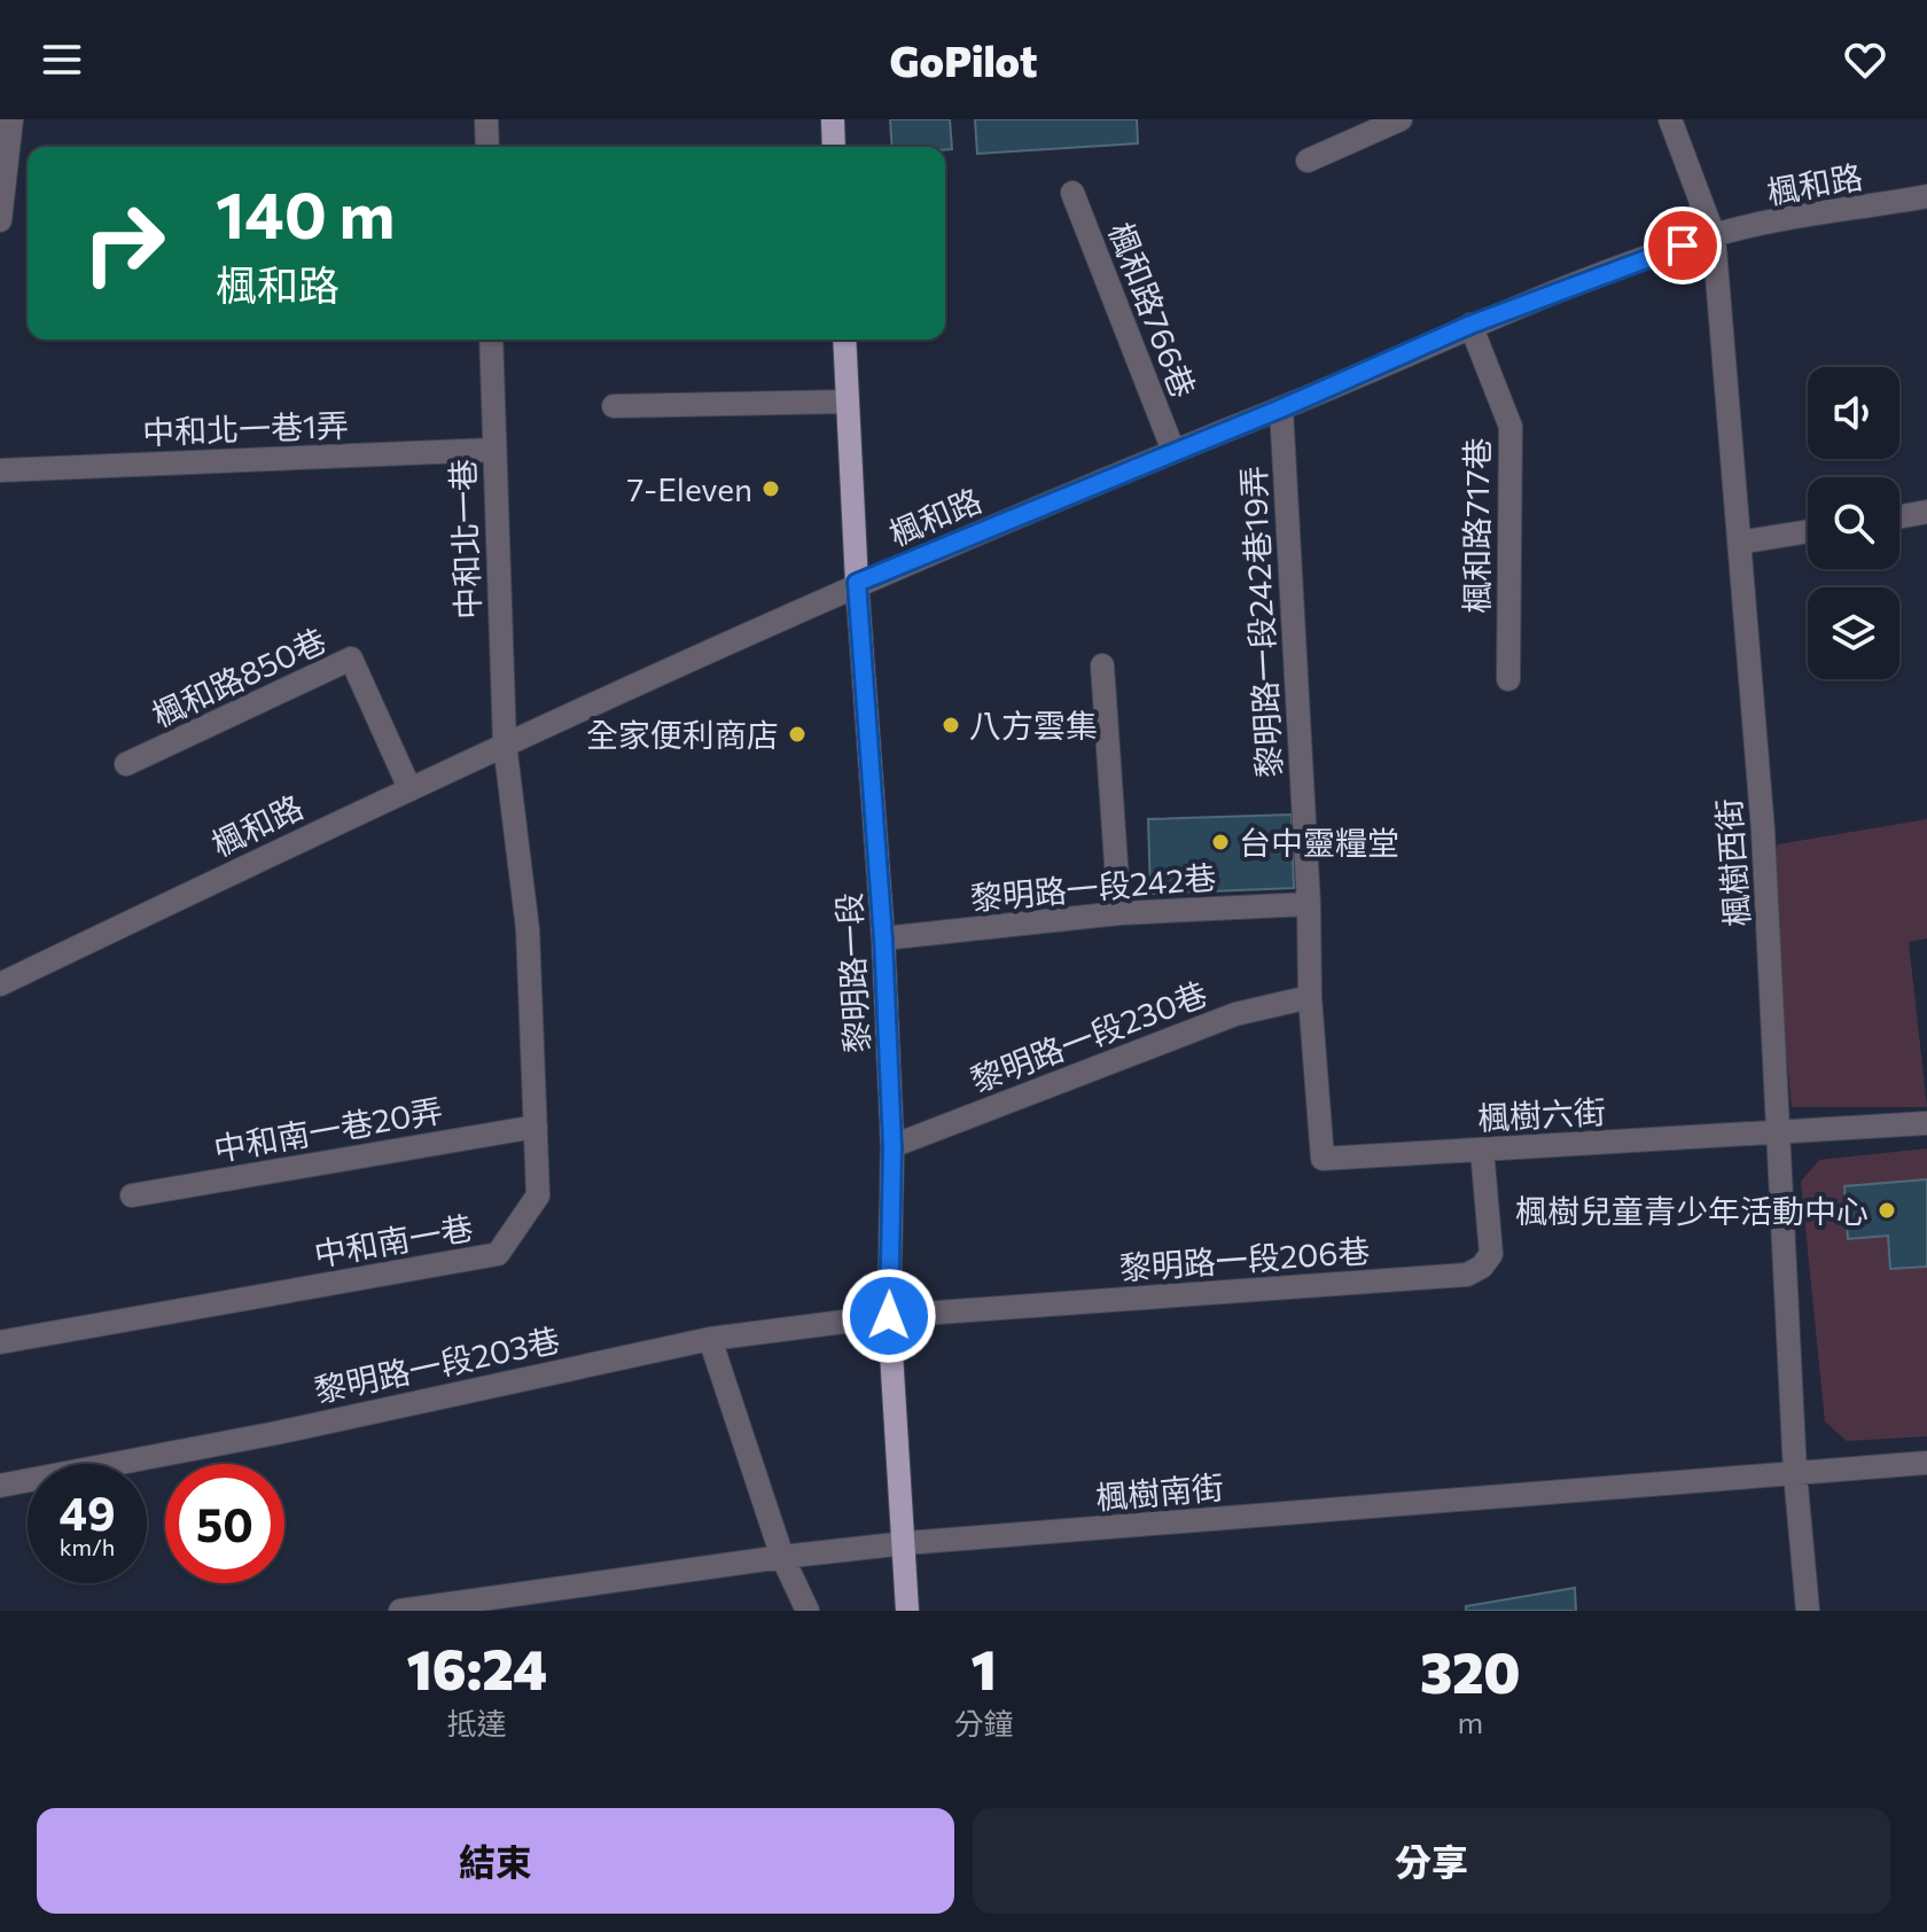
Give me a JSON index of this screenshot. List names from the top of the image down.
{
  "streets": {
    "main road": ["黎明路一段"],
    "street": [
      "楓和路",
      "楓和路766巷",
      "中和北一巷1弄",
      "楓和路717巷",
      "中和北一巷",
      "黎明路一段242巷19弄",
      "楓和路850巷",
      "楓樹西街",
      "黎明路一段242巷",
      "黎明路一段230巷",
      "楓樹六街",
      "中和南一巷20弄",
      "中和南一巷",
      "黎明路一段206巷",
      "黎明路一段203巷",
      "楓樹南街"
    ]
  },
  "crossings": [
    ["楓和路", "楓和路766巷"],
    ["楓和路", "楓和路717巷"],
    ["楓和路", "中和北一巷"],
    ["楓和路", "黎明路一段242巷19弄"],
    ["楓和路", "楓和路850巷"],
    ["楓和路", "楓樹西街"],
    ["楓和路", "黎明路一段"],
    ["楓和路", "中和南一巷"],
    ["中和北一巷1弄", "中和北一巷"],
    ["中和北一巷", "中和南一巷"],
    ["黎明路一段242巷19弄", "黎明路一段242巷"],
    ["黎明路一段242巷19弄", "黎明路一段230巷"],
    ["黎明路一段242巷19弄", "楓樹六街"],
    ["楓樹西街", "楓樹六街"],
    ["楓樹西街", "楓樹南街"],
    ["黎明路一段242巷", "黎明路一段"],
    ["黎明路一段", "黎明路一段230巷"],
    ["黎明路一段", "黎明路一段206巷"],
    ["黎明路一段", "黎明路一段203巷"],
    ["黎明路一段", "楓樹南街"],
    ["黎明路一段230巷", "楓樹六街"],
    ["楓樹六街", "黎明路一段206巷"],
    ["中和南一巷20弄", "中和南一巷"],
    ["黎明路一段206巷", "黎明路一段203巷"]
  ],
  "places": [
    "7-Eleven",
    "八方雲集",
    "全家便利商店",
    "台中靈糧堂",
    "楓樹兒童青少年活動中心"
  ],
  "page": {
    "header": "GoPilot",
    "turn": ["140 m", "楓和路"],
    "speed": "49 km/h",
    "limit": "50",
    "eta": [
      "16:24",
      "抵達",
      "1",
      "分鐘",
      "320",
      "m"
    ],
    "buttons": ["結束", "分享"]
  }
}
